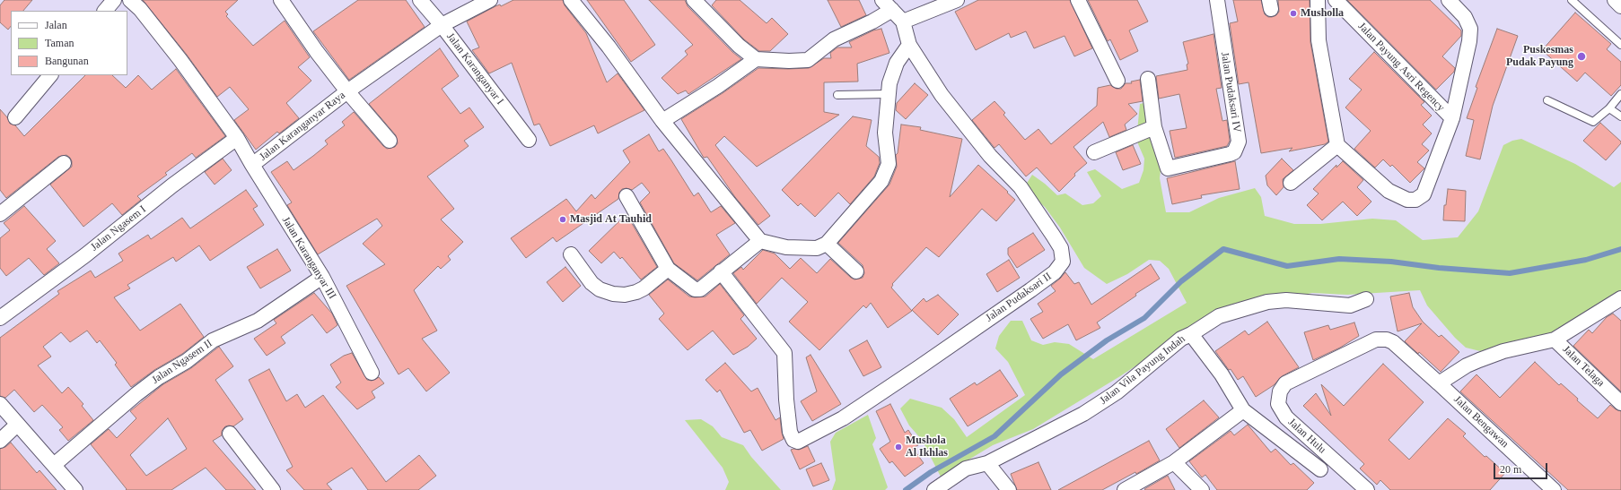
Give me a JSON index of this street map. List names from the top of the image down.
{
  "streets": {
    "street": [
      "Jalan Payung Asri Regency",
      "Jalan Karanganyar I",
      "Jalan Pudaksari IV",
      "Jalan Karanganyar Raya",
      "Jalan Ngasem I",
      "Jalan Karanganyar III",
      "Jalan Pudaksari II",
      "Jalan Ngasem II",
      "Jalan Telaga",
      "Jalan Vila Payung Indah",
      "Jalan Bengawan",
      "Jalan Hulu"
    ]
  },
  "crossings": [
    ["Jalan Karanganyar I", "Jalan Karanganyar Raya"],
    ["Jalan Karanganyar Raya", "Jalan Ngasem I"],
    ["Jalan Karanganyar Raya", "Jalan Karanganyar III"],
    ["Jalan Karanganyar III", "Jalan Ngasem II"],
    ["Jalan Bengawan", "Jalan Hulu"]
  ],
  "places": [
    "Musholla",
    "Puskesmas Pudak Payung",
    "Masjid At Tauhid",
    "Mushola Al Ikhlas"
  ],
  "legend": ["Jalan", "Taman", "Bangunan"],
  "scale_bar": "20 m"
}
